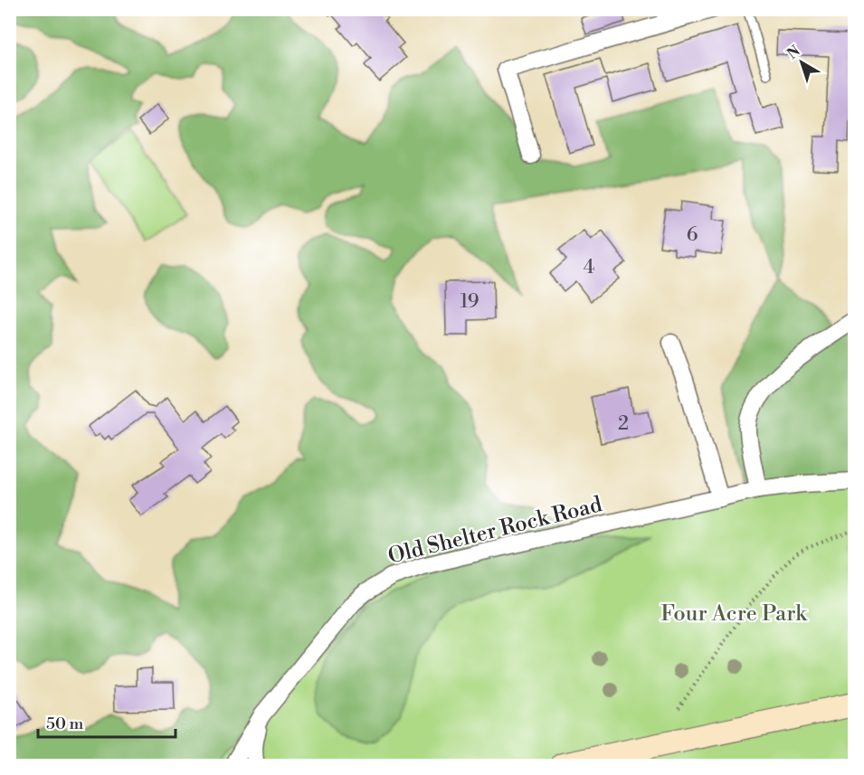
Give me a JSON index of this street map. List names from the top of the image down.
{
  "streets": {
    "street": ["Old Shelter Rock Road"]
  },
  "parks": ["Four Acre Park"],
  "house_numbers": [
    "6",
    "4",
    "19",
    "2"
  ],
  "scale_bar": "50 m",
  "north": "top left"
}
